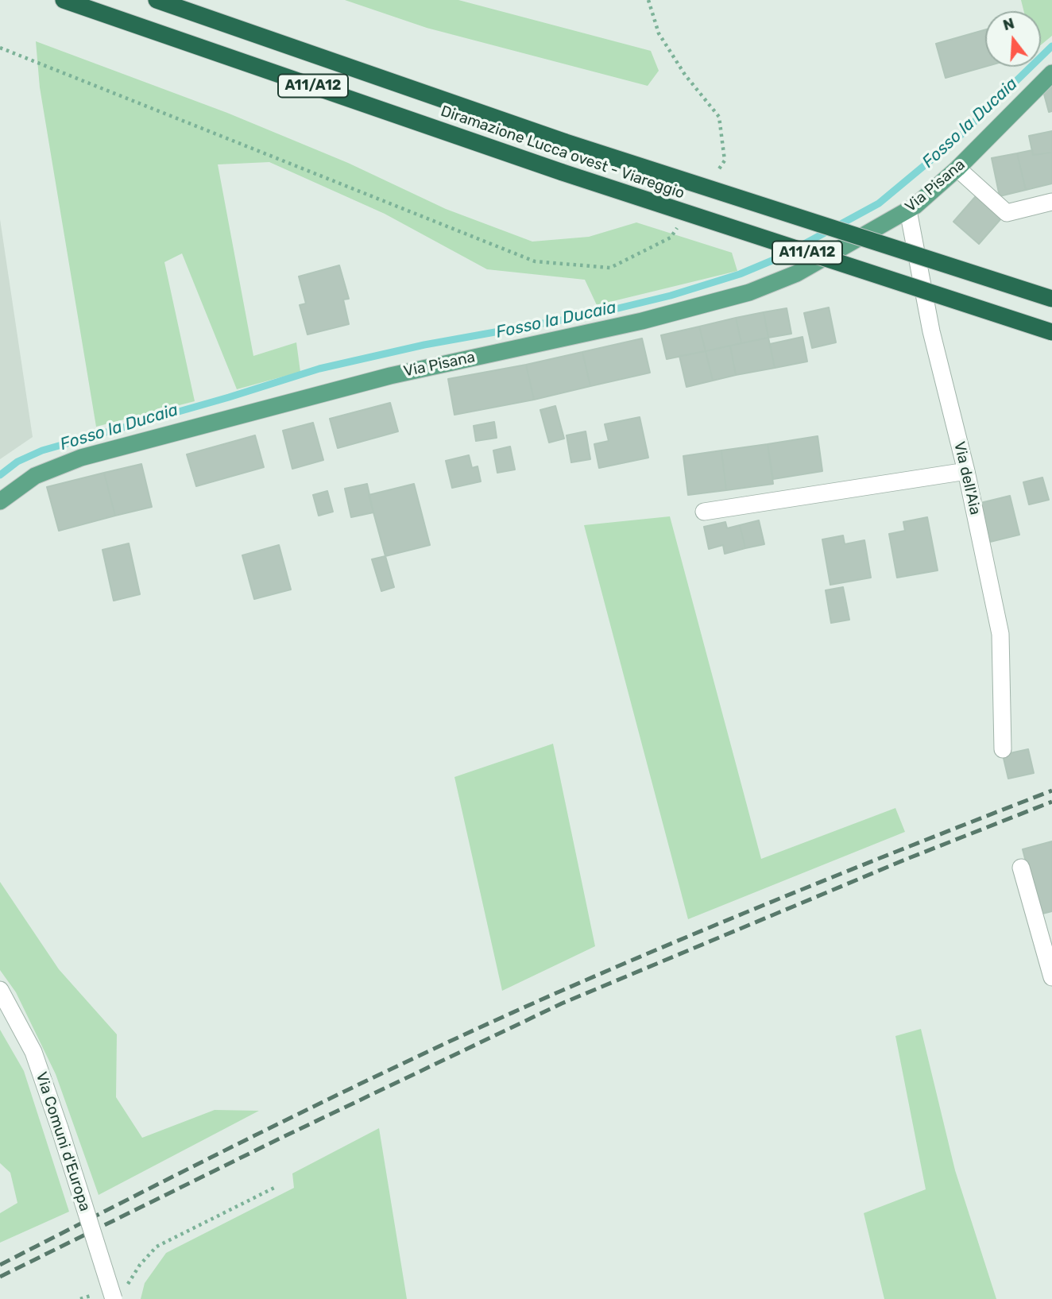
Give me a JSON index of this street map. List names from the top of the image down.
{
  "streets": {
    "highway": ["A11/A12", "Diramazione Lucca ovest - Viareggio"],
    "main road": ["Via Pisana"],
    "street": ["Via dell'Aia", "Via Comuni d'Europa"]
  },
  "crossings": [
    ["Via Pisana", "Via dell'Aia"]
  ],
  "water": ["Fosso la Ducaia"],
  "north": "top"
}
